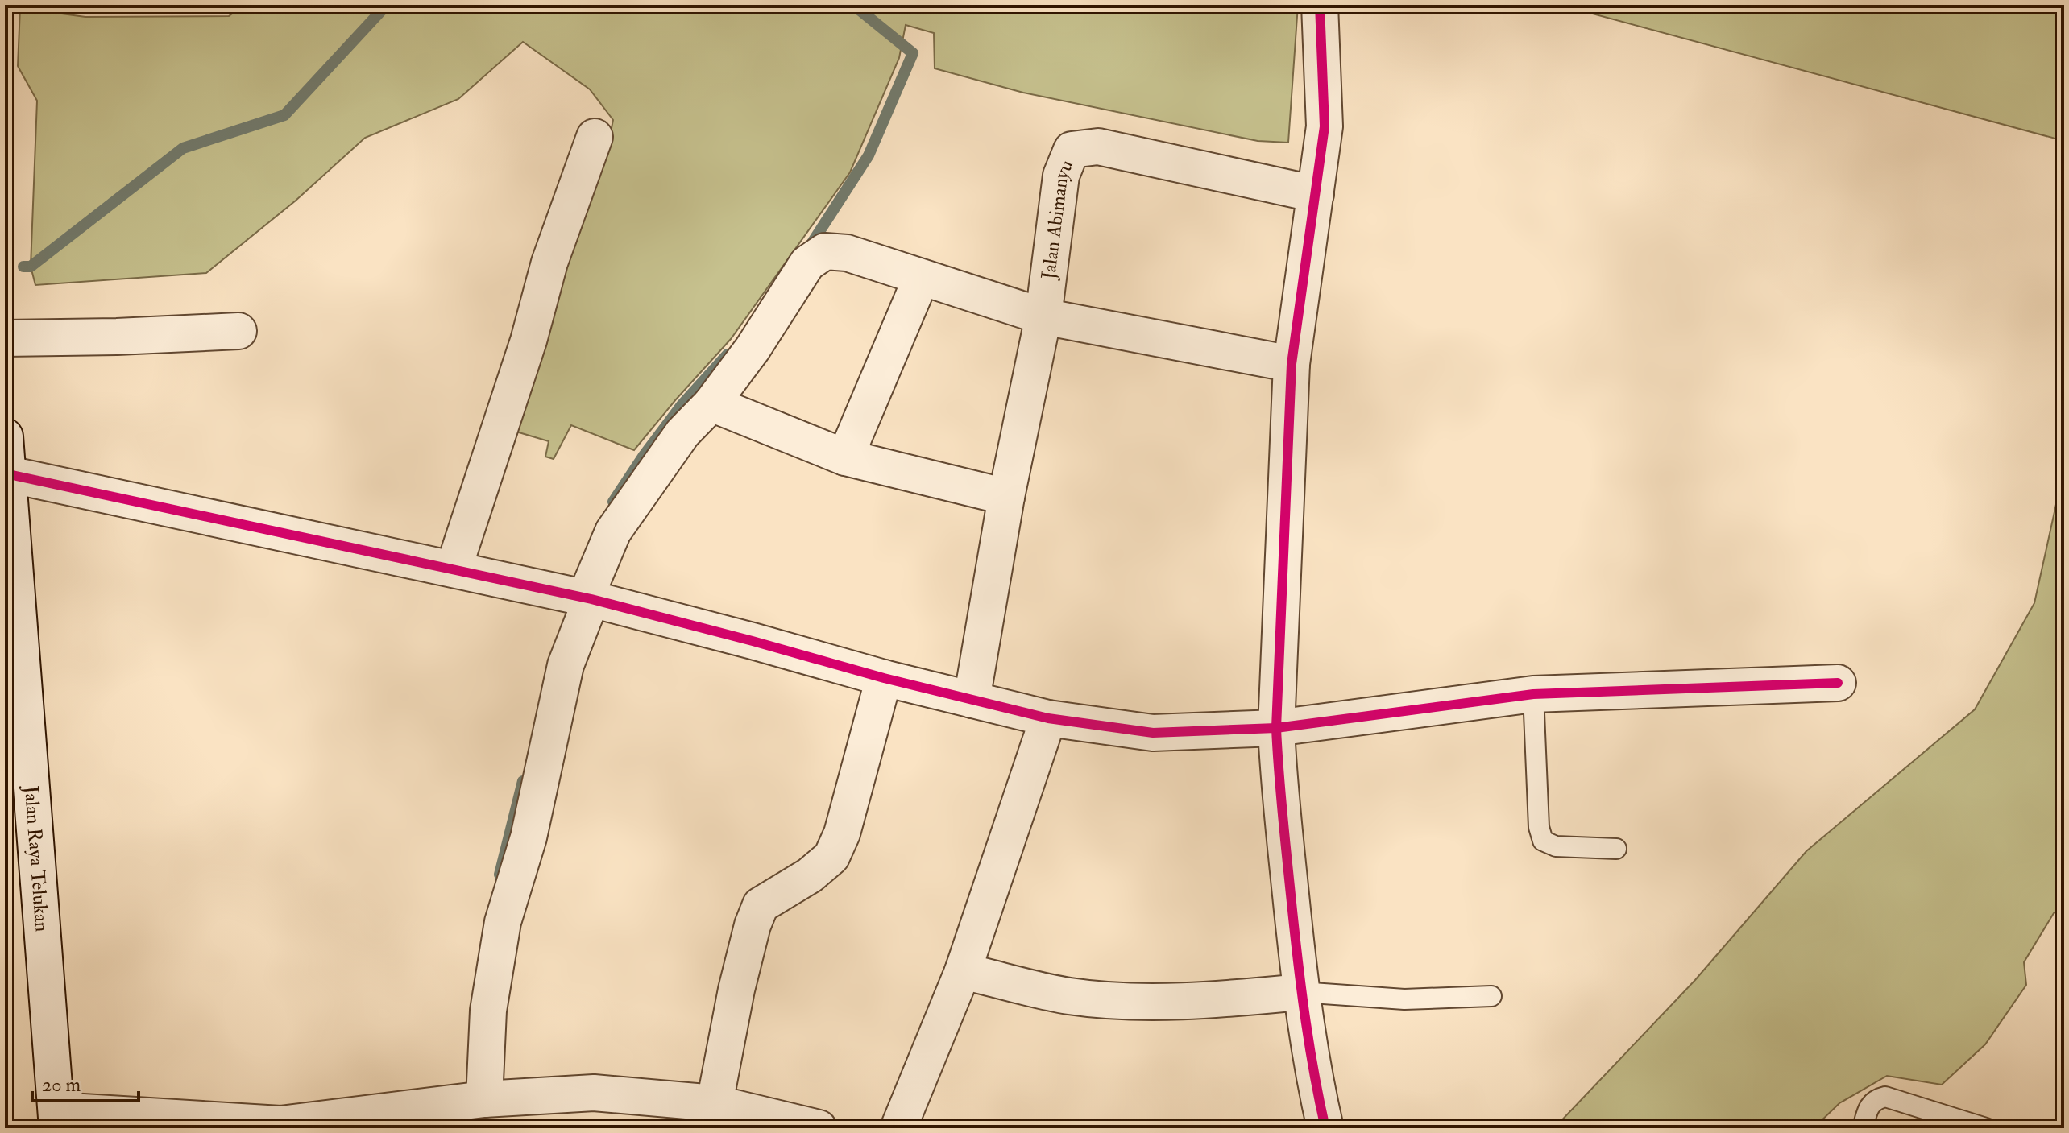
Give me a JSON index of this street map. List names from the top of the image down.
{
  "streets": {
    "street": ["Jalan Abimanyu", "Jalan Raya Telukan"]
  },
  "scale_bar": "20 m"
}
